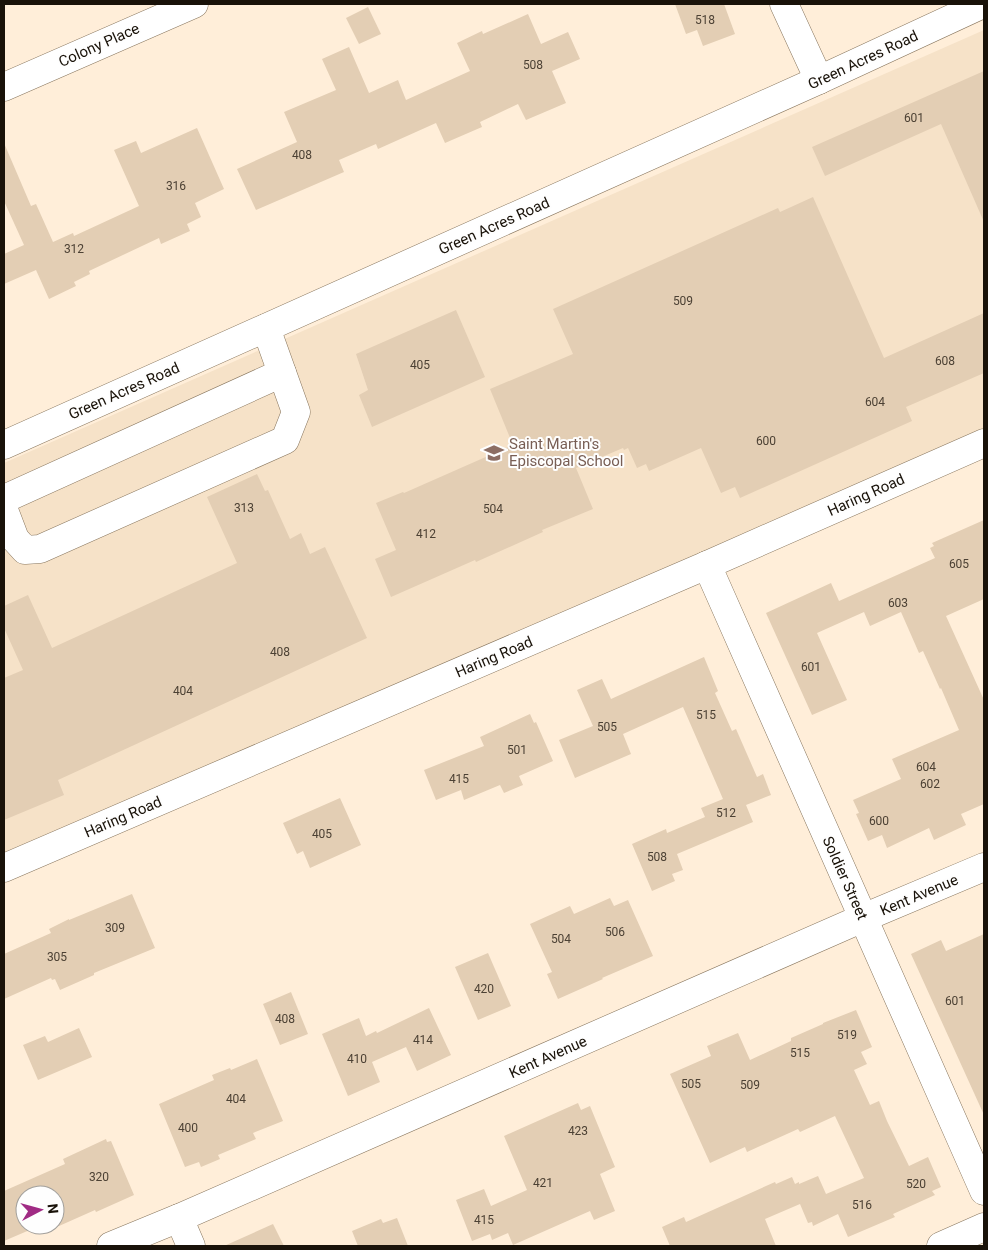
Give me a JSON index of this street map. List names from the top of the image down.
{
  "streets": {
    "street": [
      "Colony Place",
      "Green Acres Road",
      "Haring Road",
      "Soldier Street",
      "Kent Avenue"
    ]
  },
  "crossings": [
    ["Haring Road", "Soldier Street"],
    ["Soldier Street", "Kent Avenue"]
  ],
  "places": {
    "school or university": ["Saint Martin's Episcopal School"]
  },
  "house_numbers": [
    "518",
    "508",
    "601",
    "408",
    "316",
    "312",
    "509",
    "608",
    "405",
    "604",
    "600",
    "313",
    "504",
    "412",
    "605",
    "603",
    "408",
    "601",
    "404",
    "515",
    "505",
    "501",
    "604",
    "415",
    "602",
    "512",
    "600",
    "405",
    "508",
    "309",
    "506",
    "504",
    "305",
    "420",
    "601",
    "408",
    "519",
    "414",
    "515",
    "410",
    "505",
    "509",
    "404",
    "400",
    "423",
    "320",
    "421",
    "520",
    "516",
    "415"
  ],
  "north": "right"
}
